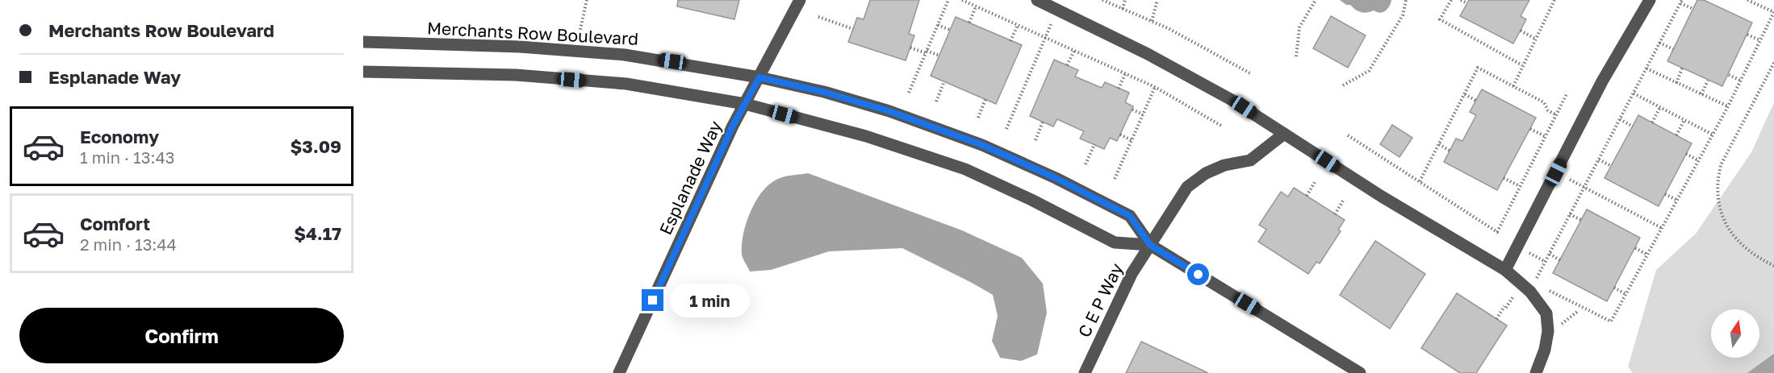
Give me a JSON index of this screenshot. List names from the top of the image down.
{
  "streets": {
    "street": ["Merchants Row Boulevard", "Esplanade Way", "C E P Way"]
  },
  "crossings": [
    ["Merchants Row Boulevard", "Esplanade Way"],
    ["Merchants Row Boulevard", "C E P Way"]
  ],
  "north": "top",
  "page": {
    "banner": ["Merchants Row Boulevard", "Esplanade Way"],
    "list": [
      {
        "name": "Economy",
        "note": "1 min · 13:43",
        "value": "$3.09"
      },
      {
        "name": "Comfort",
        "note": "2 min · 13:44",
        "value": "$4.17"
      }
    ],
    "bubble": "1 min",
    "buttons": "Confirm"
  }
}
